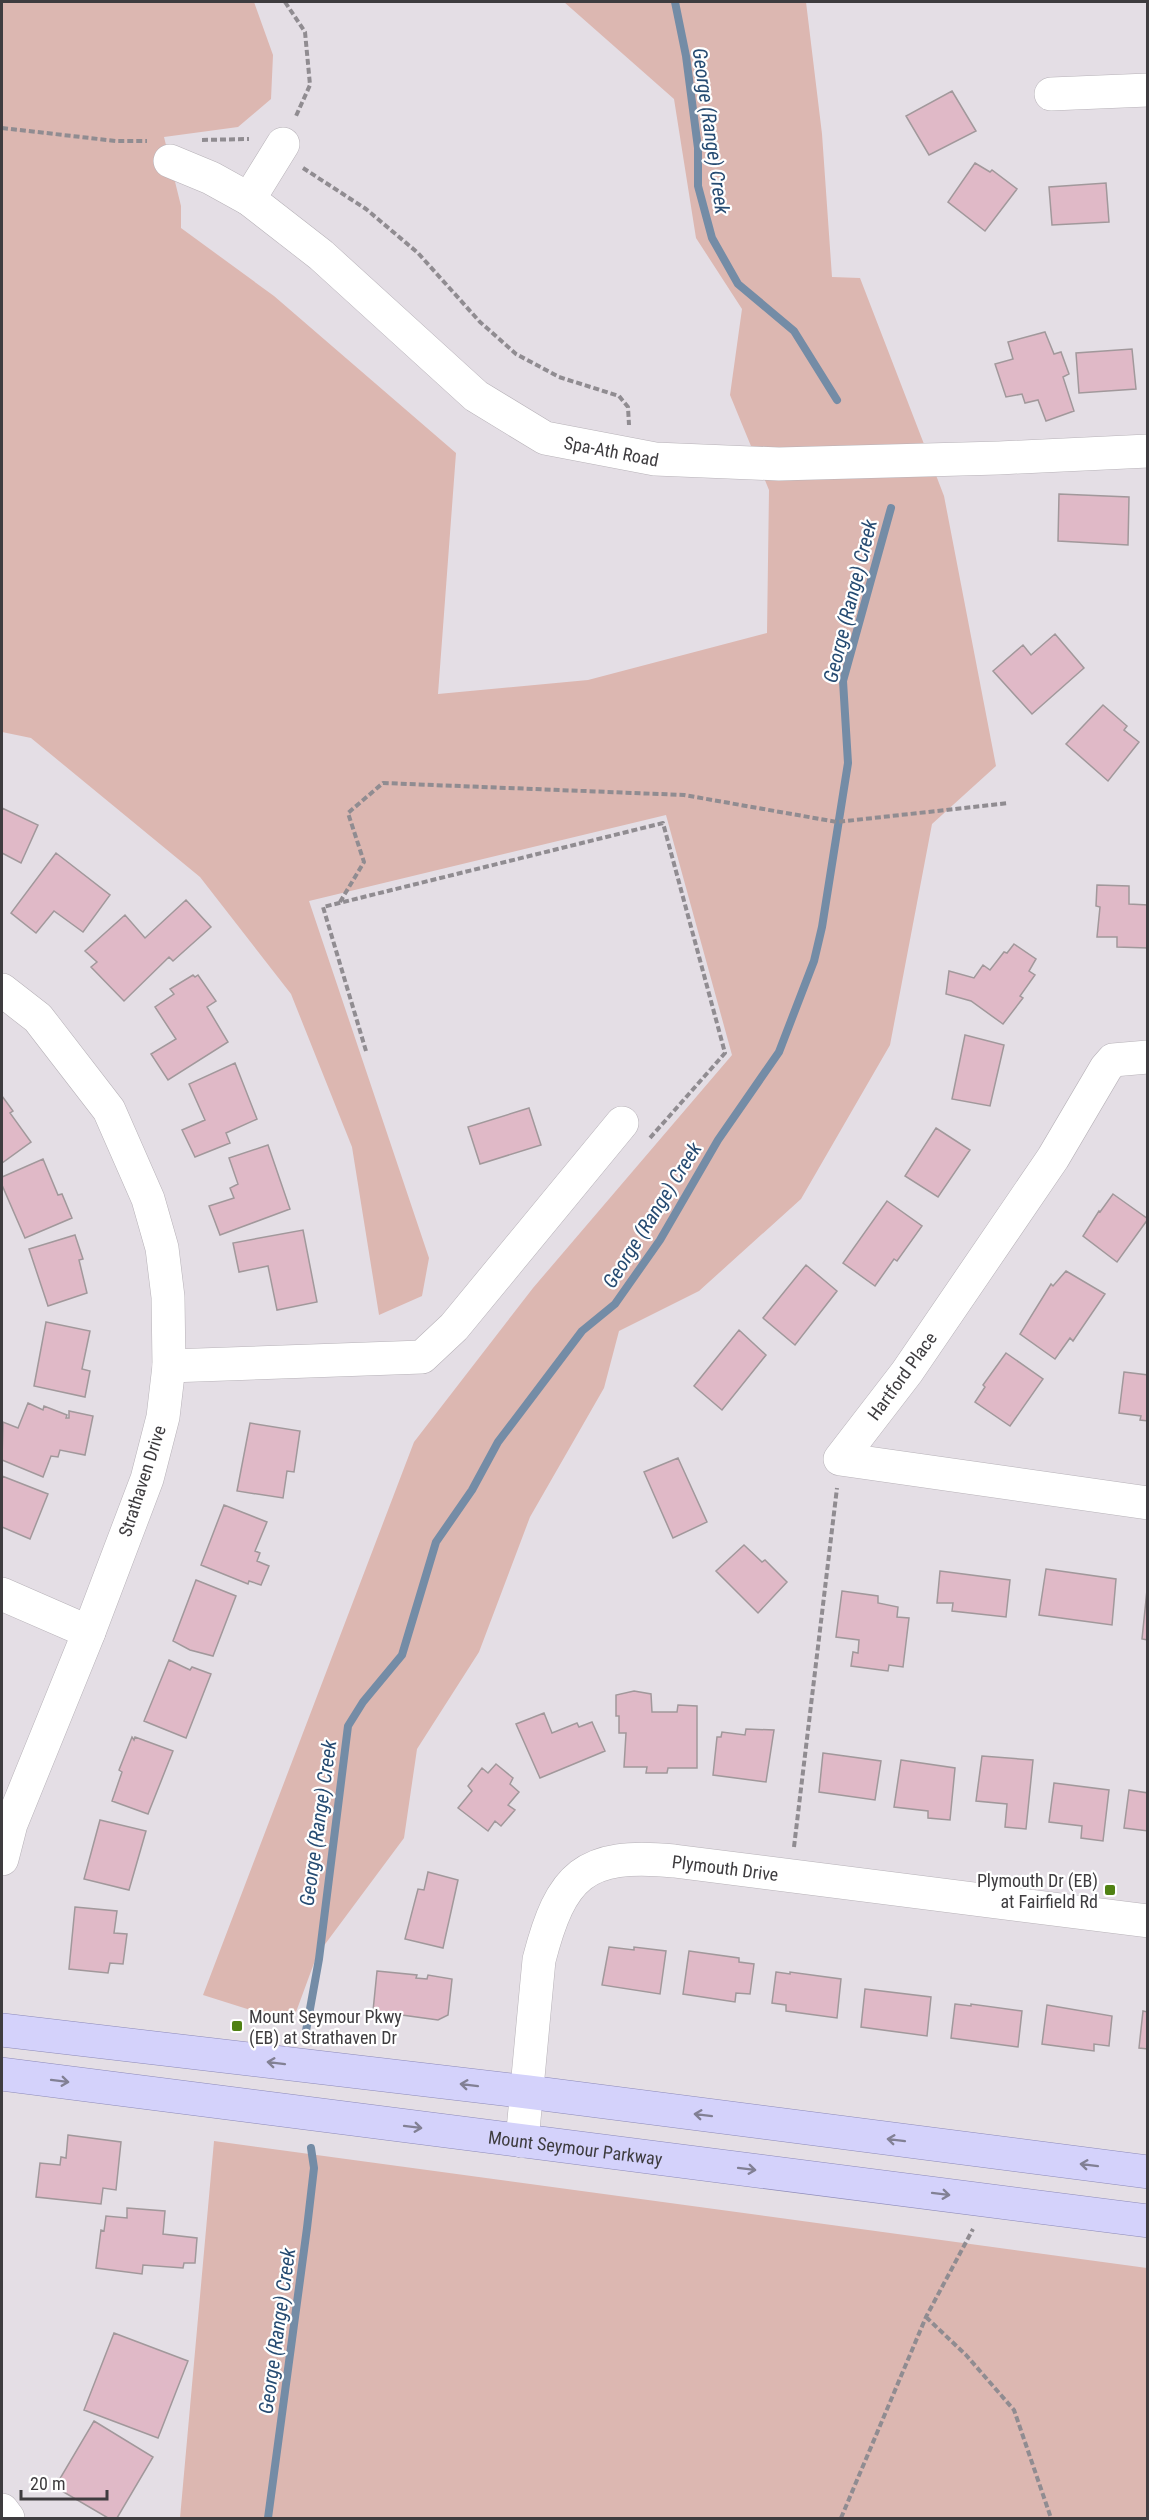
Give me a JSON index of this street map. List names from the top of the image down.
{
  "streets": {
    "main road": ["Mount Seymour Parkway"],
    "street": [
      "Spa-Ath Road",
      "Hartford Place",
      "Strathaven Drive",
      "Plymouth Drive"
    ]
  },
  "crossings": [
    ["Plymouth Drive", "Mount Seymour Parkway"]
  ],
  "water": ["George (Range) Creek"],
  "places": {
    "transit": ["Plymouth Dr (EB) at Fairfield Rd", "Mount Seymour Pkwy (EB) at Strathaven Dr"]
  },
  "scale_bar": "20 m"
}
